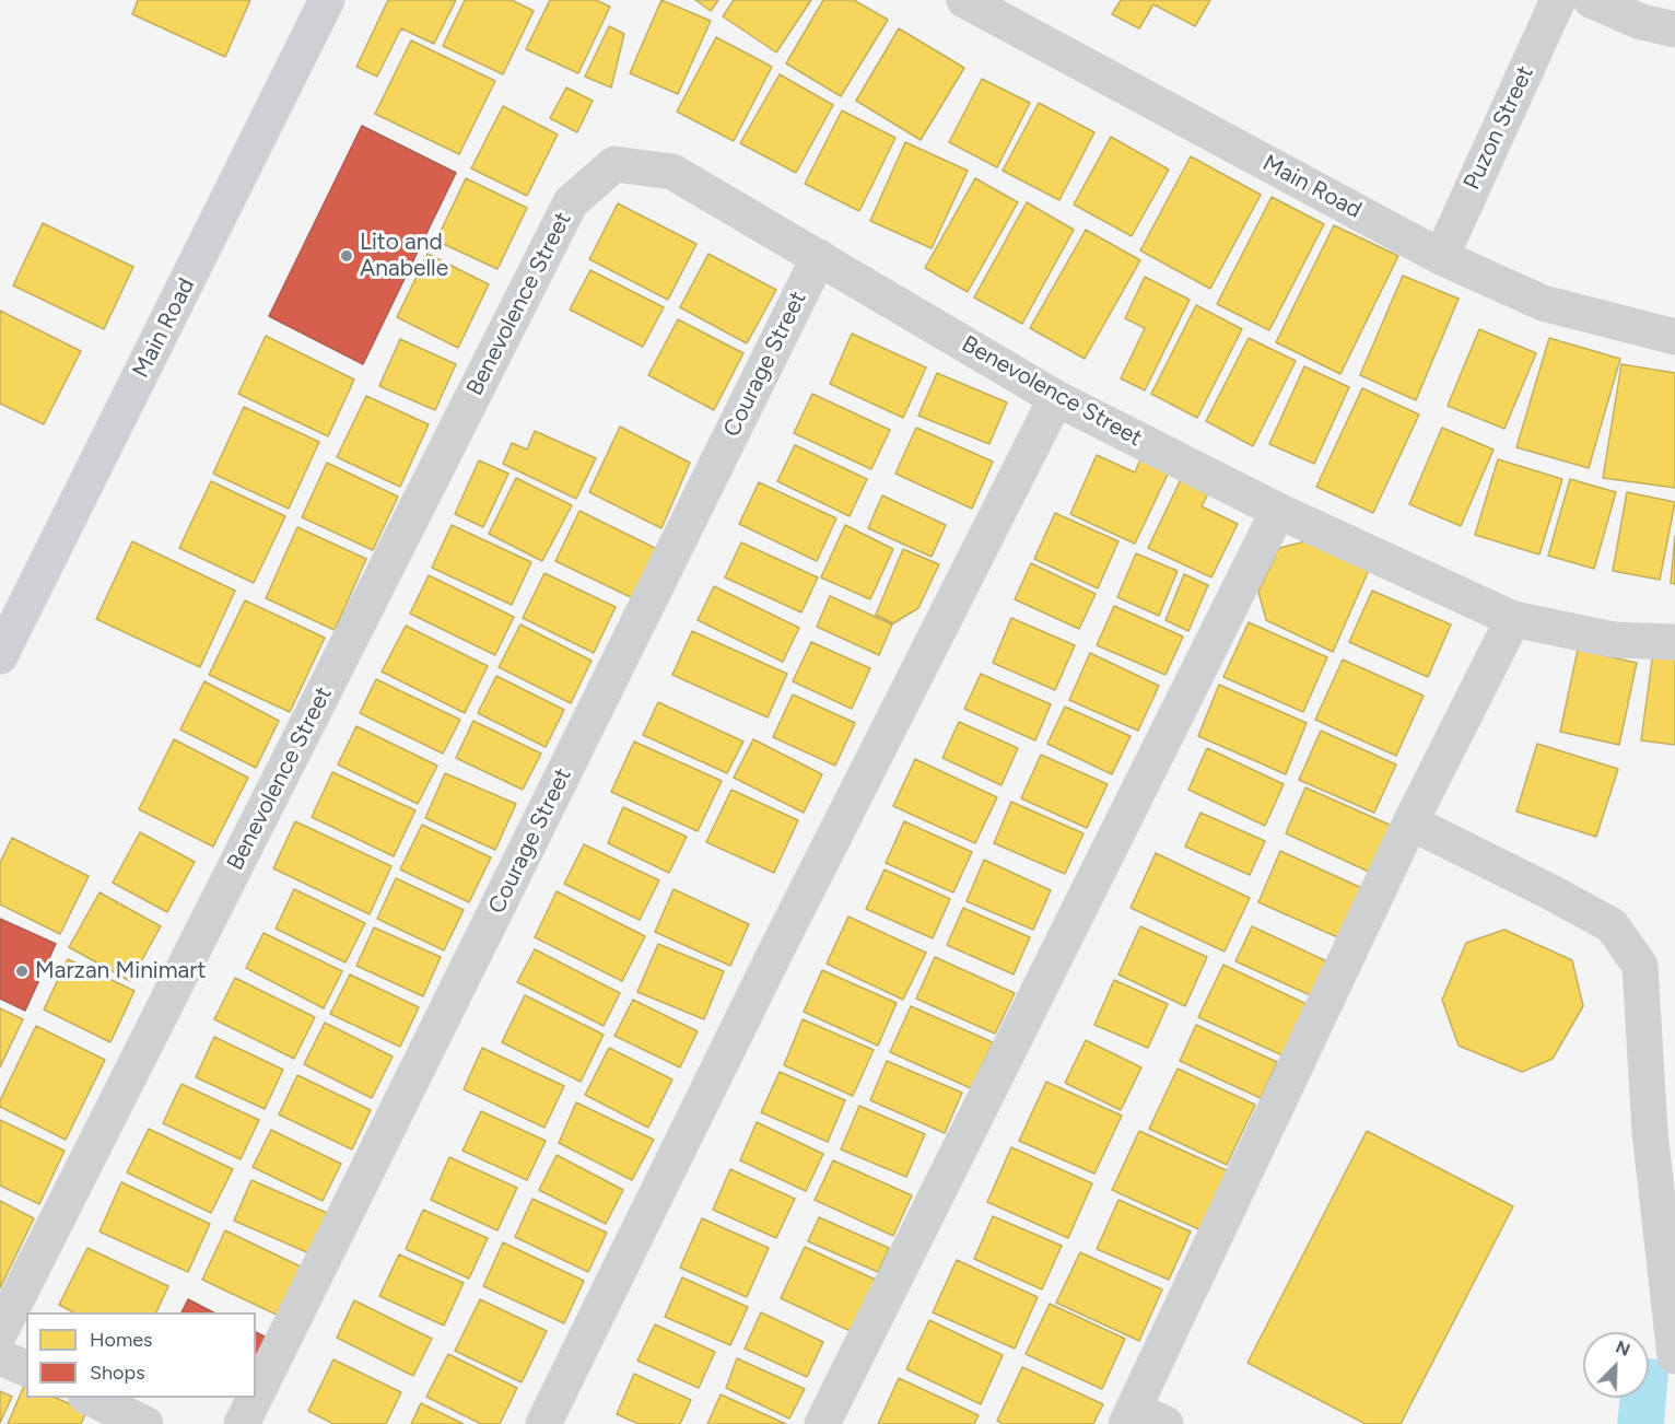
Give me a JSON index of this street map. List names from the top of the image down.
{
  "streets": {
    "main road": ["Main Road"],
    "street": ["Puzon Street", "Benevolence Street", "Courage Street"]
  },
  "crossings": [
    ["Puzon Street", "Main Road"],
    ["Benevolence Street", "Courage Street"]
  ],
  "places": ["Lito and Anabelle", "Marzan Minimart"],
  "legend": ["Homes", "Shops"],
  "north": "top right"
}
